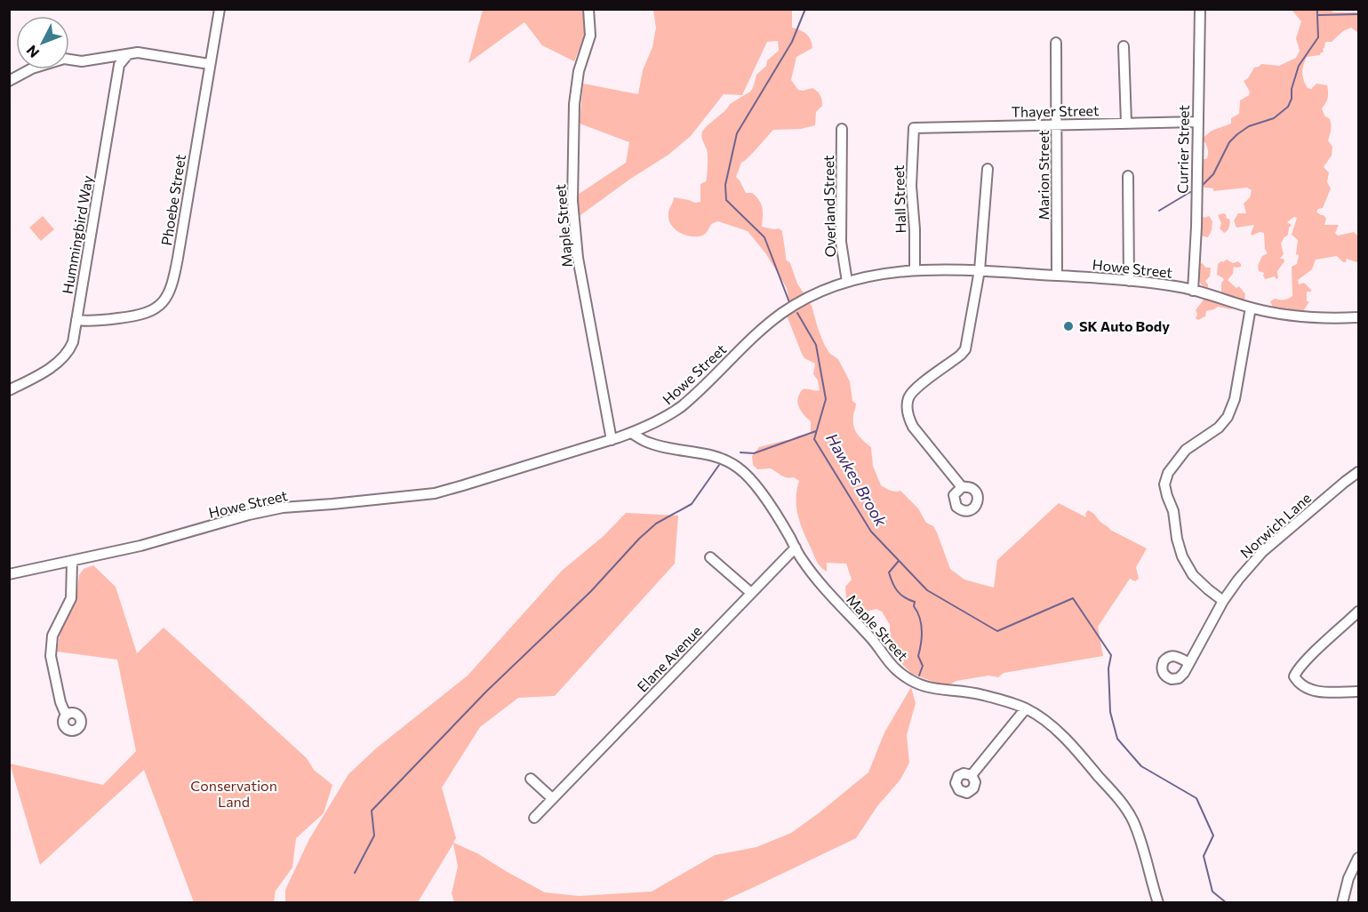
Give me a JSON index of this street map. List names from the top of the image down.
{
  "streets": {
    "street": [
      "Thayer Street",
      "Currier Street",
      "Marion Street",
      "Hall Street",
      "Phoebe Street",
      "Overland Street",
      "Maple Street",
      "Hummingbird Way",
      "Howe Street",
      "Norwich Lane",
      "Elane Avenue"
    ]
  },
  "crossings": [
    ["Thayer Street", "Currier Street"],
    ["Thayer Street", "Marion Street"],
    ["Thayer Street", "Hall Street"],
    ["Currier Street", "Howe Street"],
    ["Marion Street", "Howe Street"],
    ["Hall Street", "Howe Street"],
    ["Phoebe Street", "Hummingbird Way"],
    ["Overland Street", "Howe Street"],
    ["Maple Street", "Howe Street"],
    ["Maple Street", "Elane Avenue"]
  ],
  "water": ["Hawkes Brook"],
  "parks": ["Conservation Land"],
  "places": ["SK Auto Body"],
  "north": "bottom left"
}
